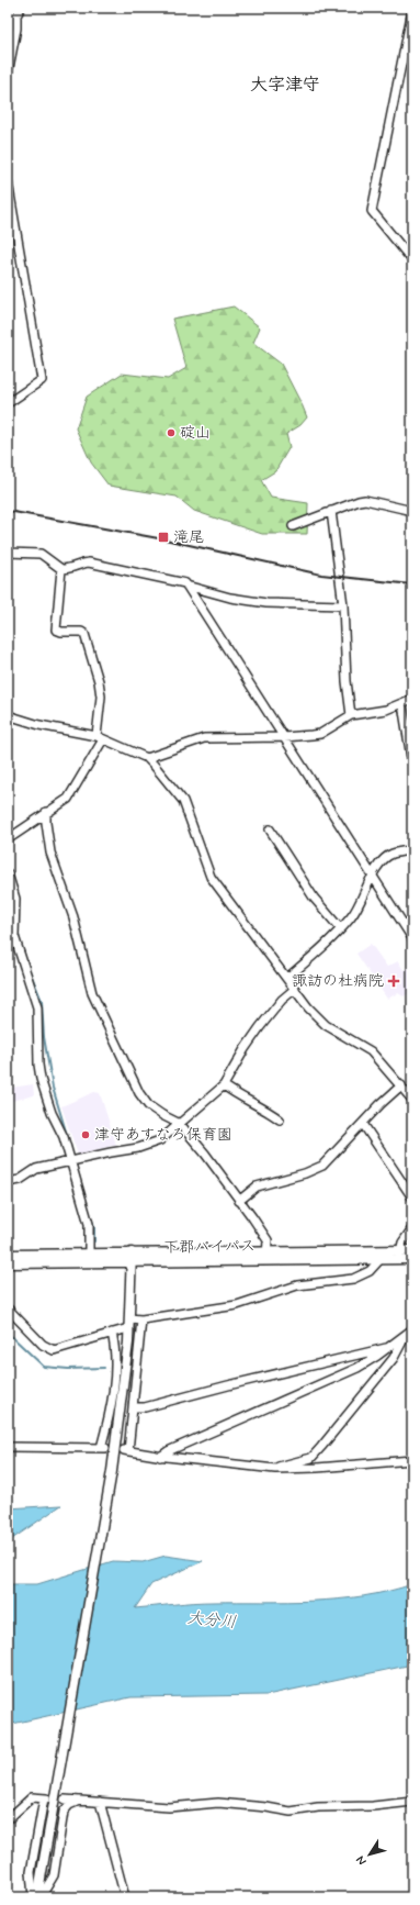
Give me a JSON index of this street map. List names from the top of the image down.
{
  "streets": {
    "street": ["下郡バイパス"]
  },
  "districts": ["大字津守"],
  "water": ["大分川"],
  "places": {
    "other": ["碇山", "津守あすなろ保育園"],
    "transit": ["滝尾"],
    "health": ["諏訪の杜病院"]
  },
  "north": "bottom left"
}
